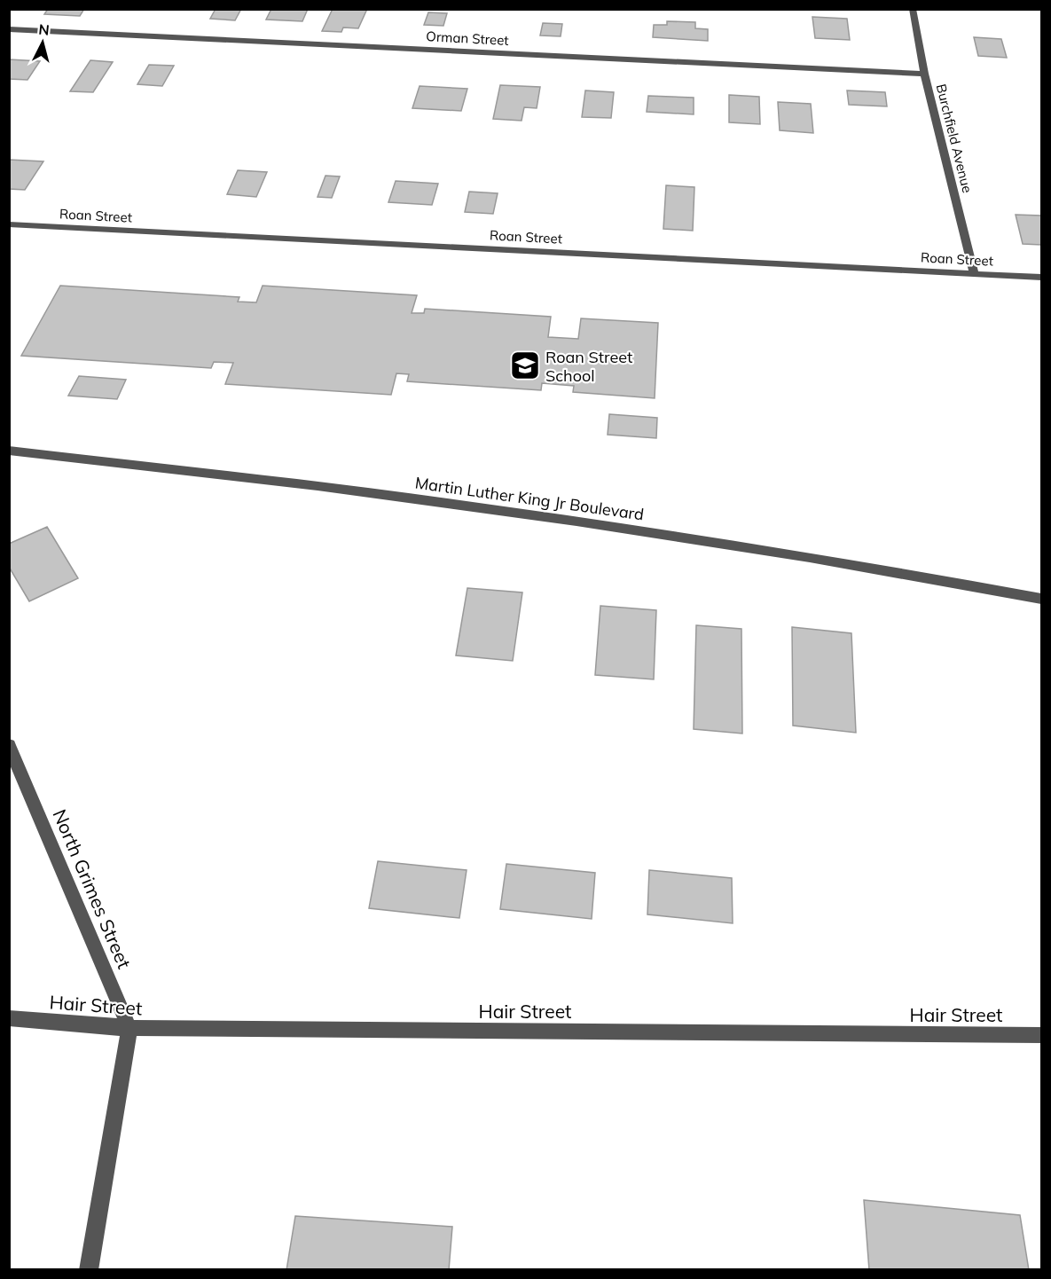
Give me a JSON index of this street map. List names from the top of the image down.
{
  "streets": {
    "street": [
      "Orman Street",
      "Burchfield Avenue",
      "Roan Street",
      "Martin Luther King Jr Boulevard",
      "North Grimes Street",
      "Hair Street"
    ]
  },
  "crossings": [
    ["Orman Street", "Burchfield Avenue"],
    ["Burchfield Avenue", "Roan Street"],
    ["North Grimes Street", "Hair Street"]
  ],
  "places": {
    "school or university": ["Roan Street School"]
  },
  "north": "top"
}
